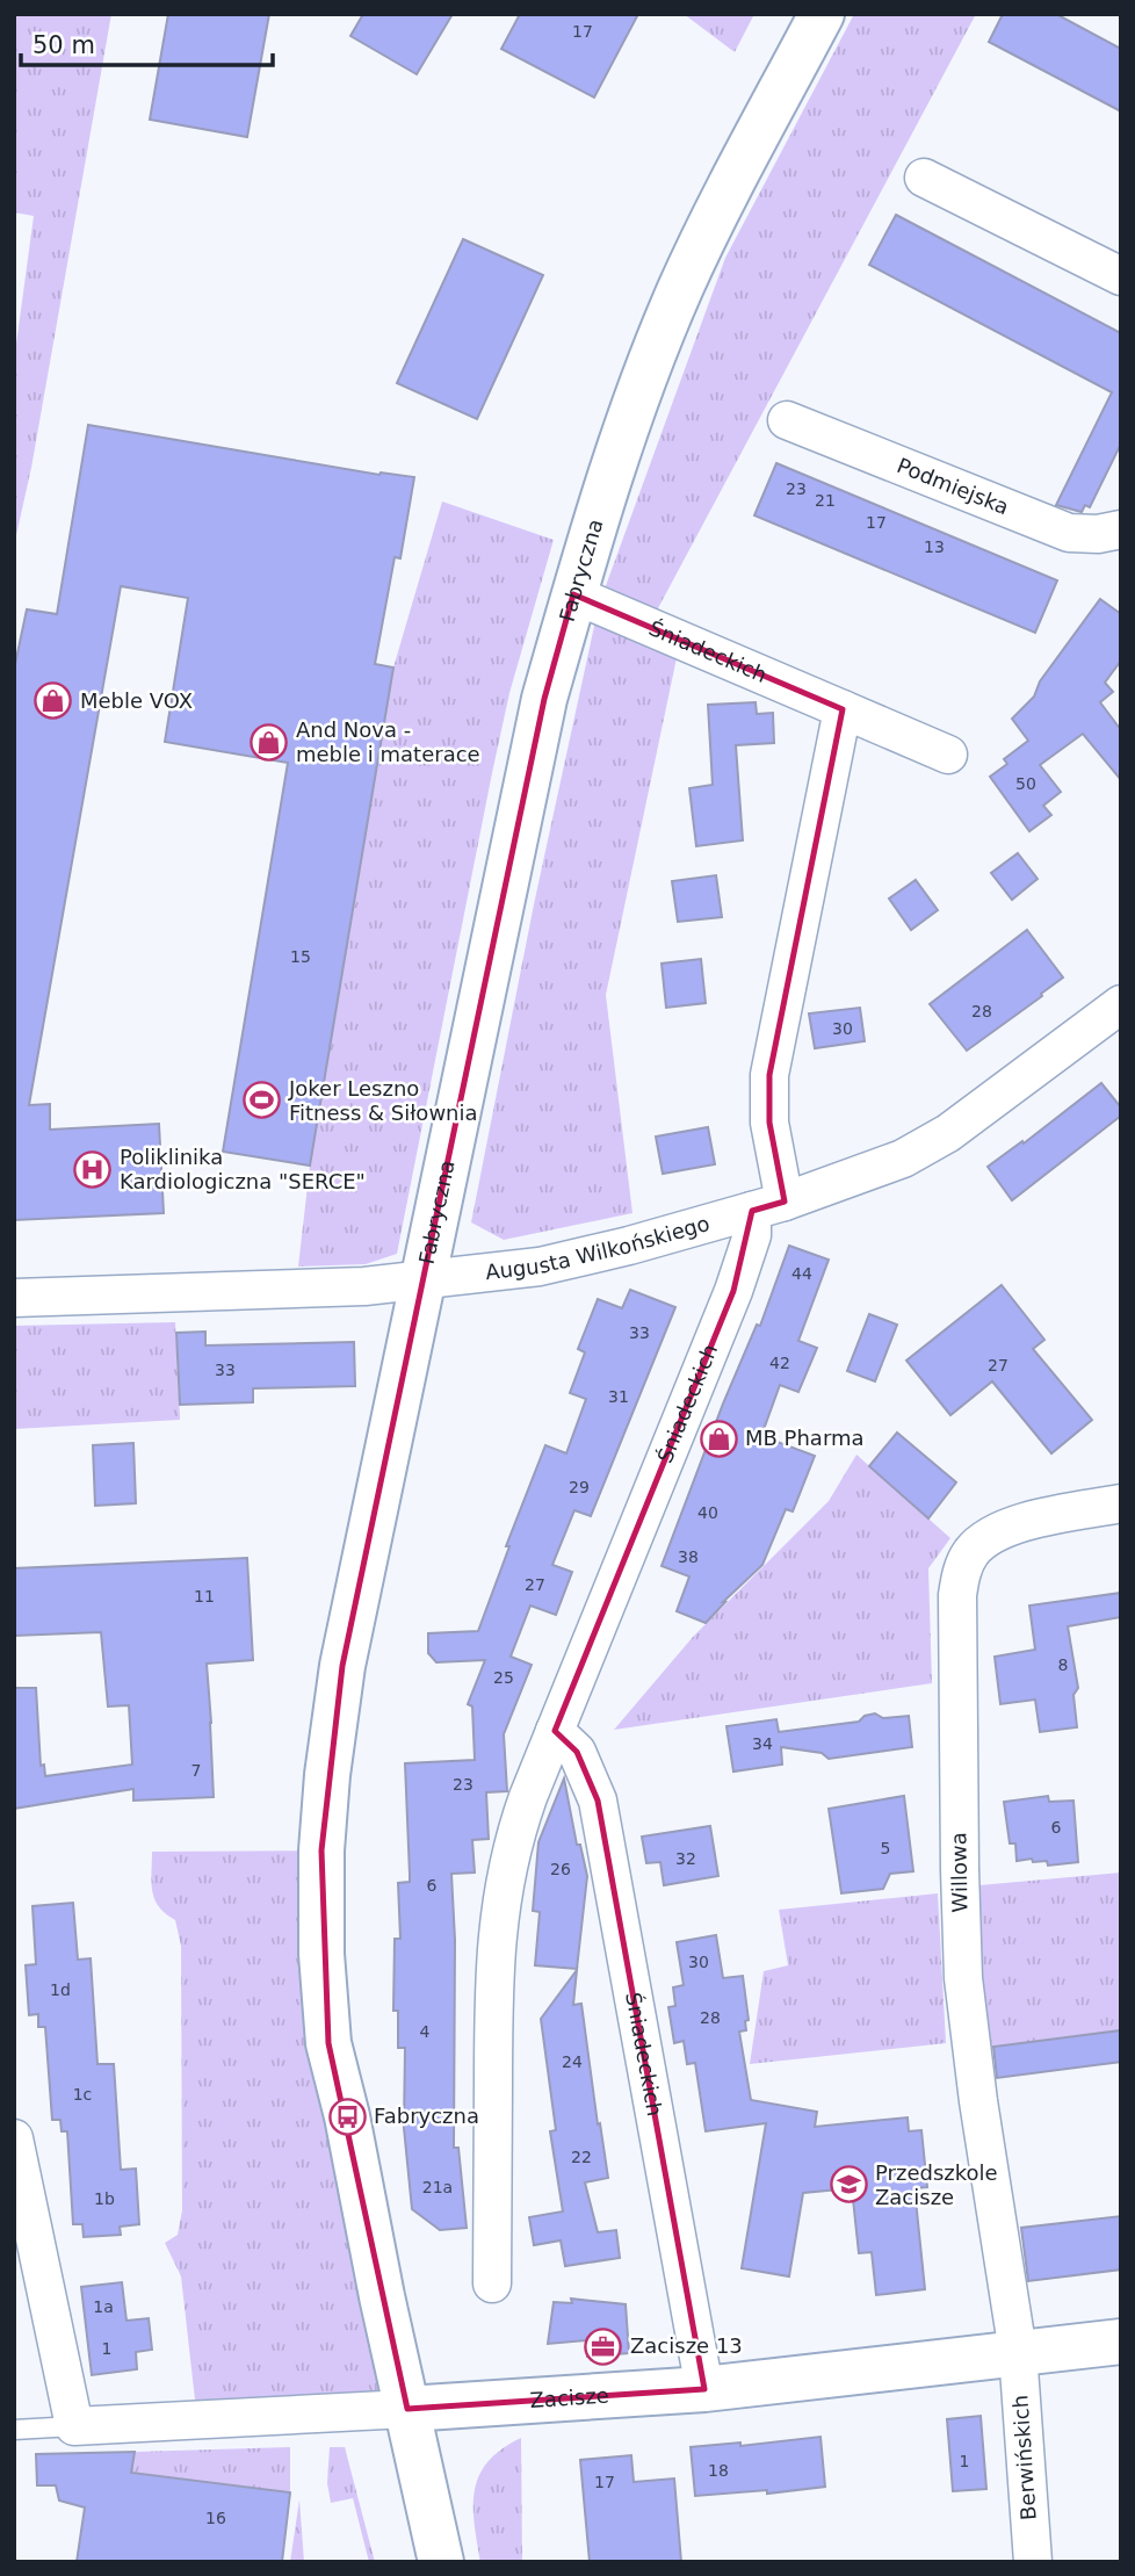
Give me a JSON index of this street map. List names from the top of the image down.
{
  "streets": {
    "street": [
      "Podmiejska",
      "Fabryczna",
      "Śniadeckich",
      "Augusta Wilkońskiego",
      "Willowa",
      "Zacisze",
      "Berwińskich"
    ]
  },
  "crossings": [
    ["Fabryczna", "Śniadeckich"],
    ["Fabryczna", "Augusta Wilkońskiego"],
    ["Fabryczna", "Zacisze"],
    ["Śniadeckich", "Augusta Wilkońskiego"],
    ["Śniadeckich", "Zacisze"],
    ["Willowa", "Zacisze"],
    ["Willowa", "Berwińskich"],
    ["Zacisze", "Berwińskich"]
  ],
  "places": {
    "shop": ["Meble VOX", "And Nova - meble i materace", "MB Pharma"],
    "sports": ["Joker Leszno Fitness & Siłownia"],
    "hospital": ["Poliklinika Kardiologiczna \"SERCE\""],
    "bus stop": ["Fabryczna"],
    "school or university": ["Przedszkole Zacisze"],
    "office": ["Zacisze 13"]
  },
  "house_numbers": [
    "17",
    "23",
    "21",
    "17",
    "13",
    "50",
    "15",
    "28",
    "30",
    "44",
    "33",
    "42",
    "27",
    "33",
    "31",
    "29",
    "40",
    "38",
    "27",
    "11",
    "8",
    "25",
    "34",
    "7",
    "23",
    "6",
    "5",
    "32",
    "26",
    "6",
    "30",
    "1d",
    "28",
    "4",
    "24",
    "1c",
    "22",
    "21a",
    "1b",
    "1a",
    "1",
    "1",
    "18",
    "17",
    "16"
  ],
  "scale_bar": "50 m"
}
